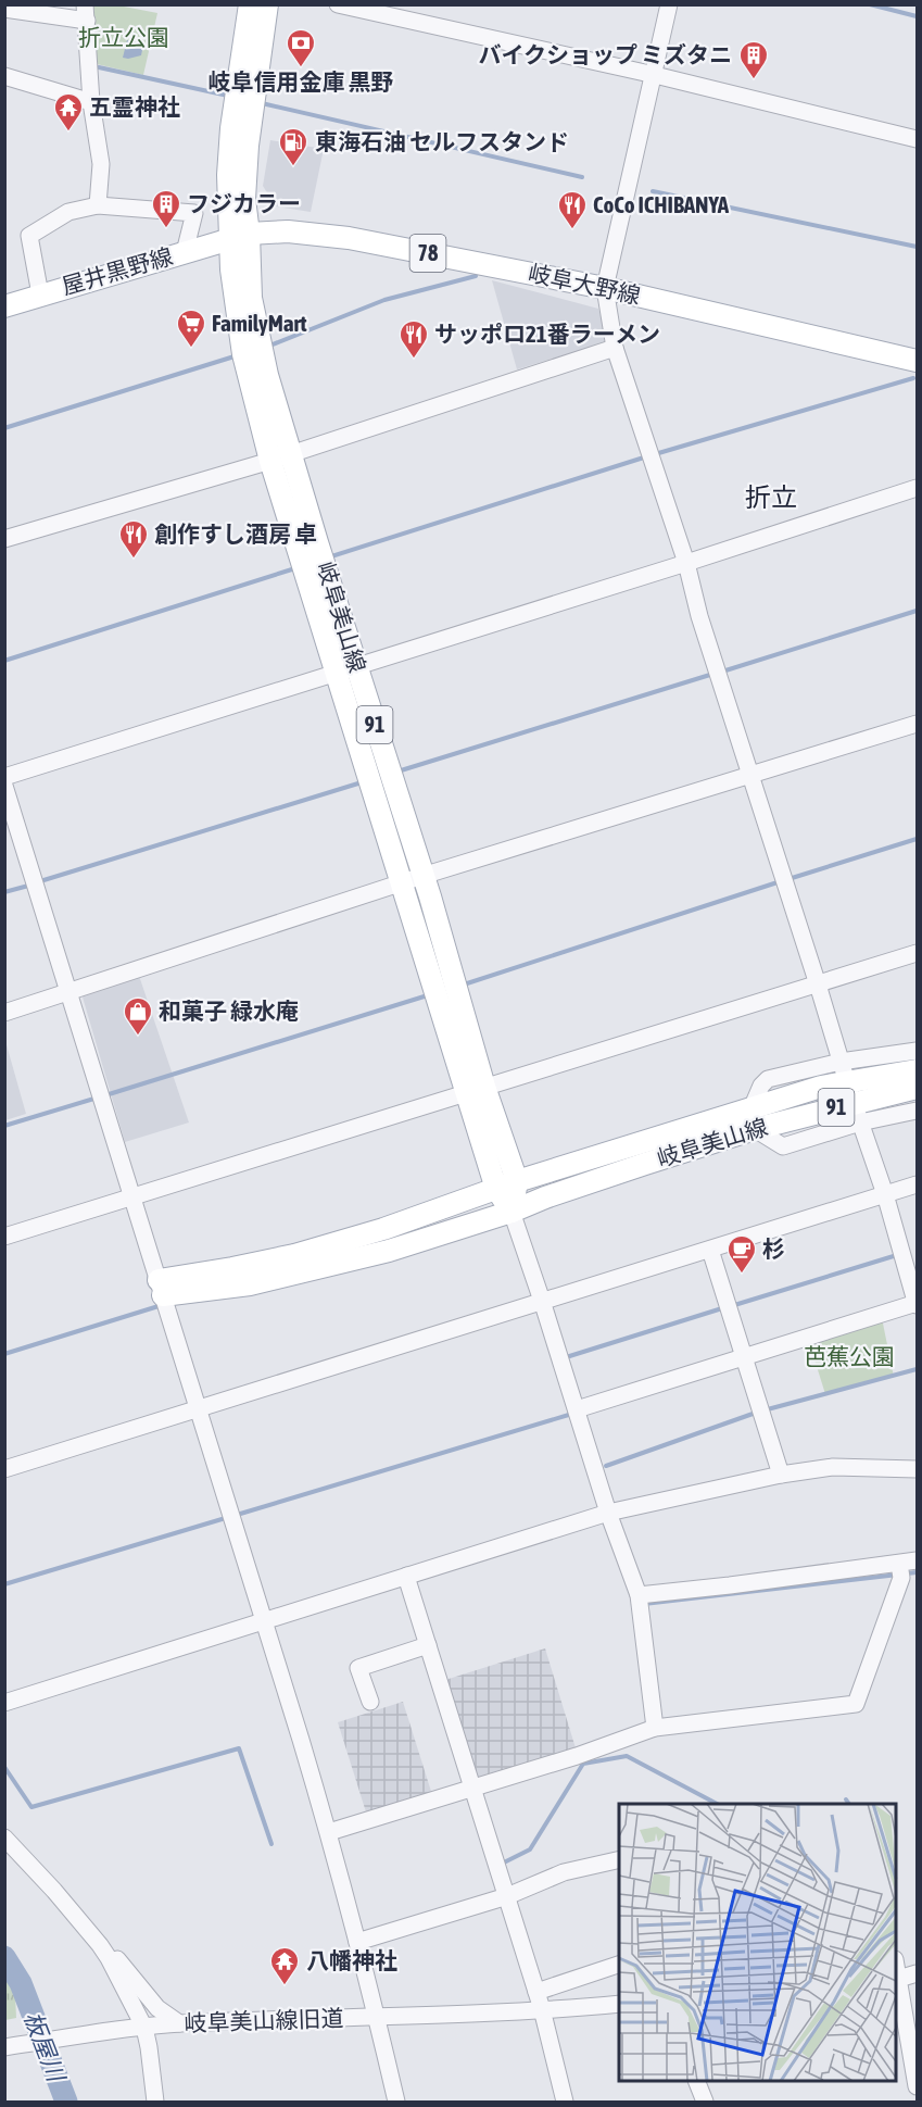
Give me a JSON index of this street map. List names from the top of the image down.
{
  "streets": {
    "main road": [
      "78",
      "屋井黒野線",
      "岐阜大野線",
      "岐阜美山線",
      "91"
    ],
    "street": ["岐阜美山線旧道"]
  },
  "crossings": [
    ["屋井黒野線", "岐阜大野線"],
    ["屋井黒野線", "岐阜美山線"],
    ["岐阜大野線", "岐阜美山線"]
  ],
  "districts": ["折立"],
  "water": ["板屋川"],
  "parks": ["折立公園", "芭蕉公園"],
  "places": {
    "bank": ["岐阜信用金庫 黒野"],
    "building": ["バイクショップ ミズタニ", "フジカラー"],
    "temple": ["五霊神社", "八幡神社"],
    "fuel station": ["東海石油 セルフスタンド"],
    "restaurant": ["CoCo ICHIBANYA", "サッポロ21番ラーメン", "創作すし酒房 卓"],
    "supermarket": ["FamilyMart"],
    "shop": ["和菓子 緑水庵"],
    "cafe": ["杉"]
  }
}
